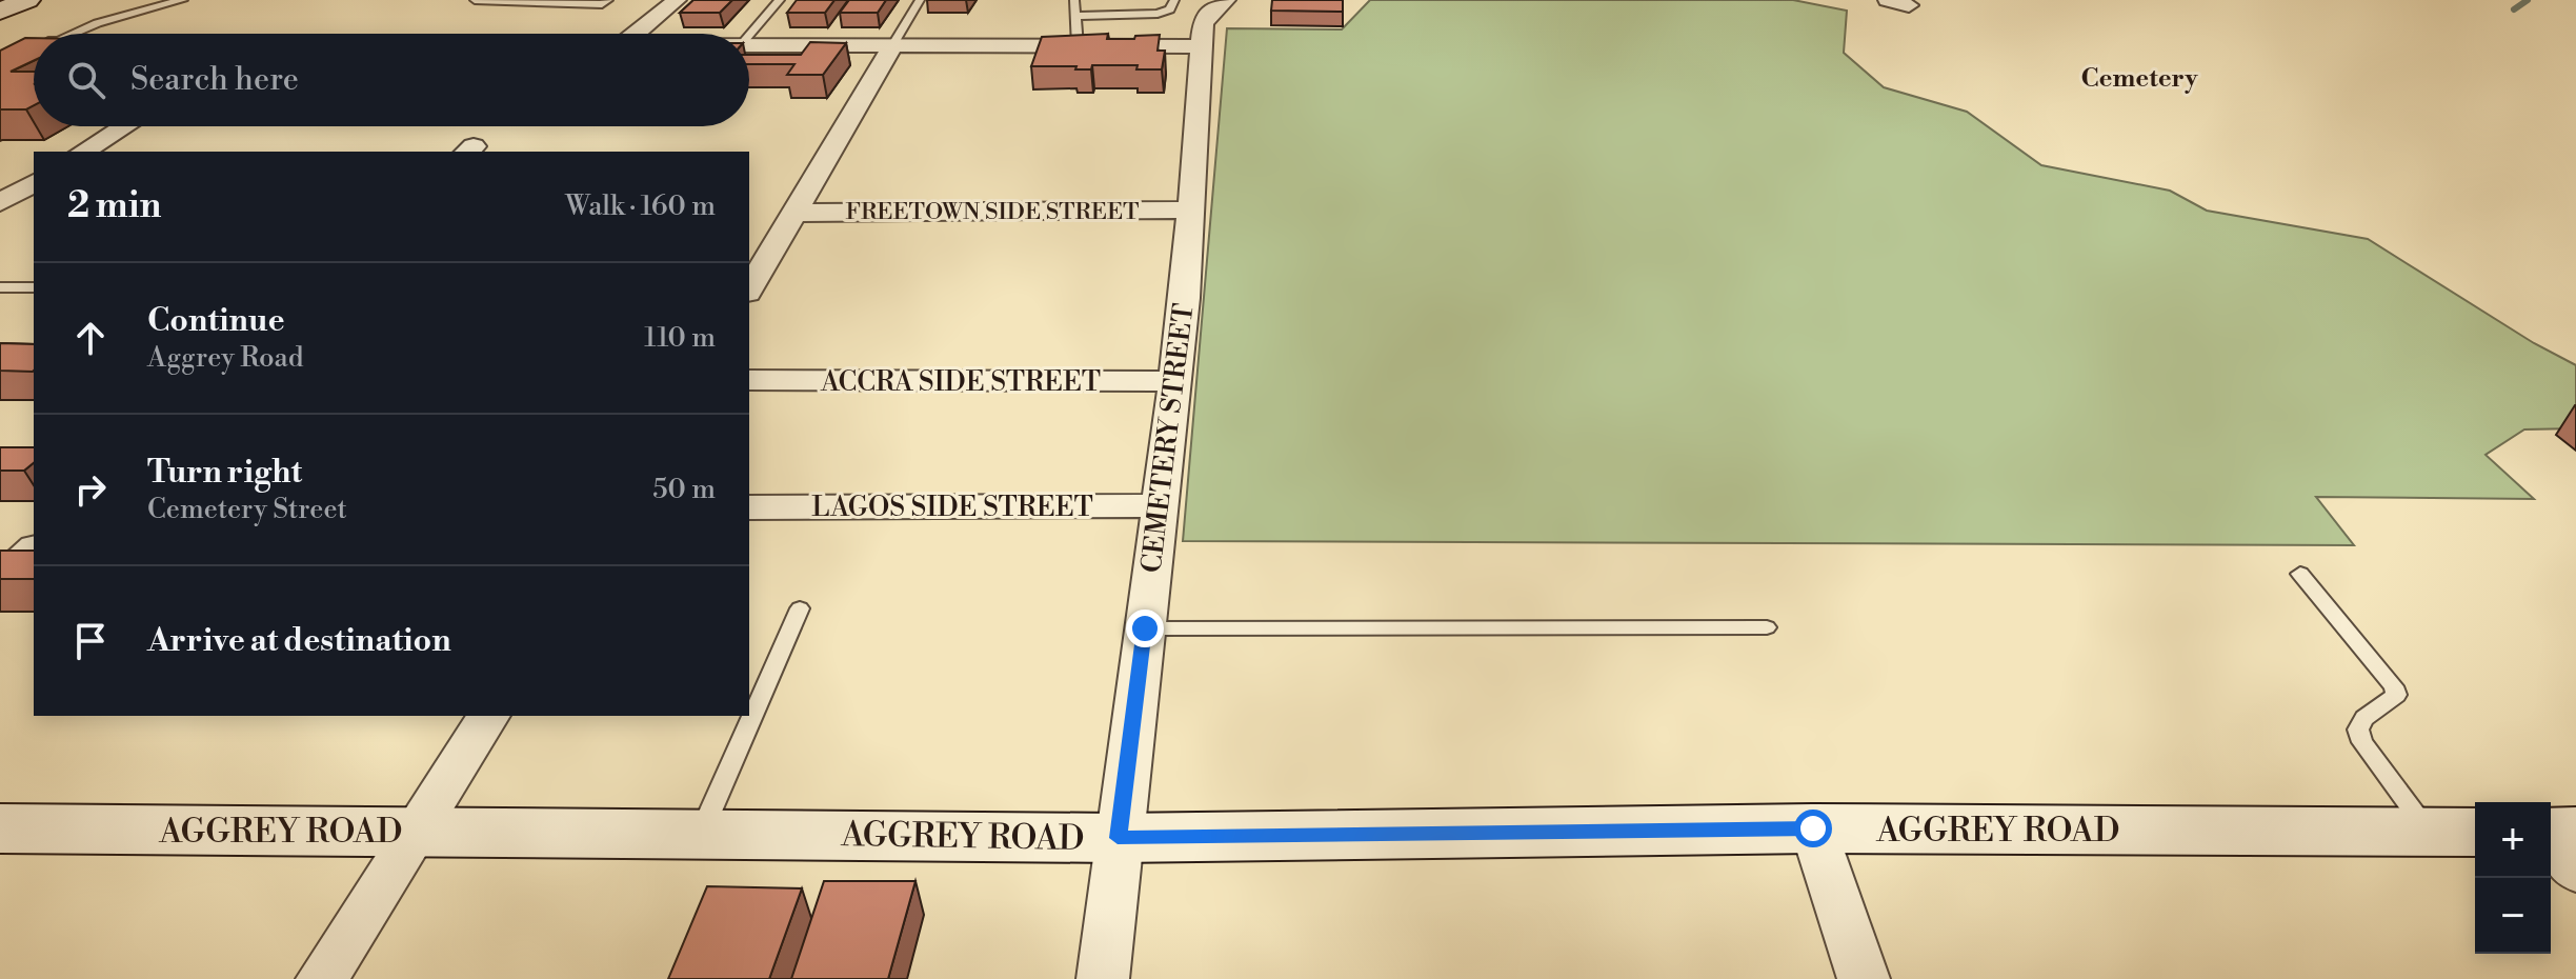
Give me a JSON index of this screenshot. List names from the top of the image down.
{
  "streets": {
    "street": [
      "FREETOWN SIDE STREET",
      "ACCRA SIDE STREET",
      "CEMETERY STREET",
      "LAGOS SIDE STREET",
      "AGGREY ROAD"
    ]
  },
  "crossings": [
    ["FREETOWN SIDE STREET", "CEMETERY STREET"],
    ["ACCRA SIDE STREET", "CEMETERY STREET"],
    ["CEMETERY STREET", "LAGOS SIDE STREET"],
    ["CEMETERY STREET", "AGGREY ROAD"]
  ],
  "districts": ["Cemetery"],
  "page": {
    "search": "Search here",
    "heading": ["2 min", "Walk · 160 m"],
    "list": [
      ["Continue", "Aggrey Road", "110 m"],
      ["Turn right", "Cemetery Street", "50 m"],
      "Arrive at destination"
    ],
    "map_buttons": ["+", "−"]
  }
}
